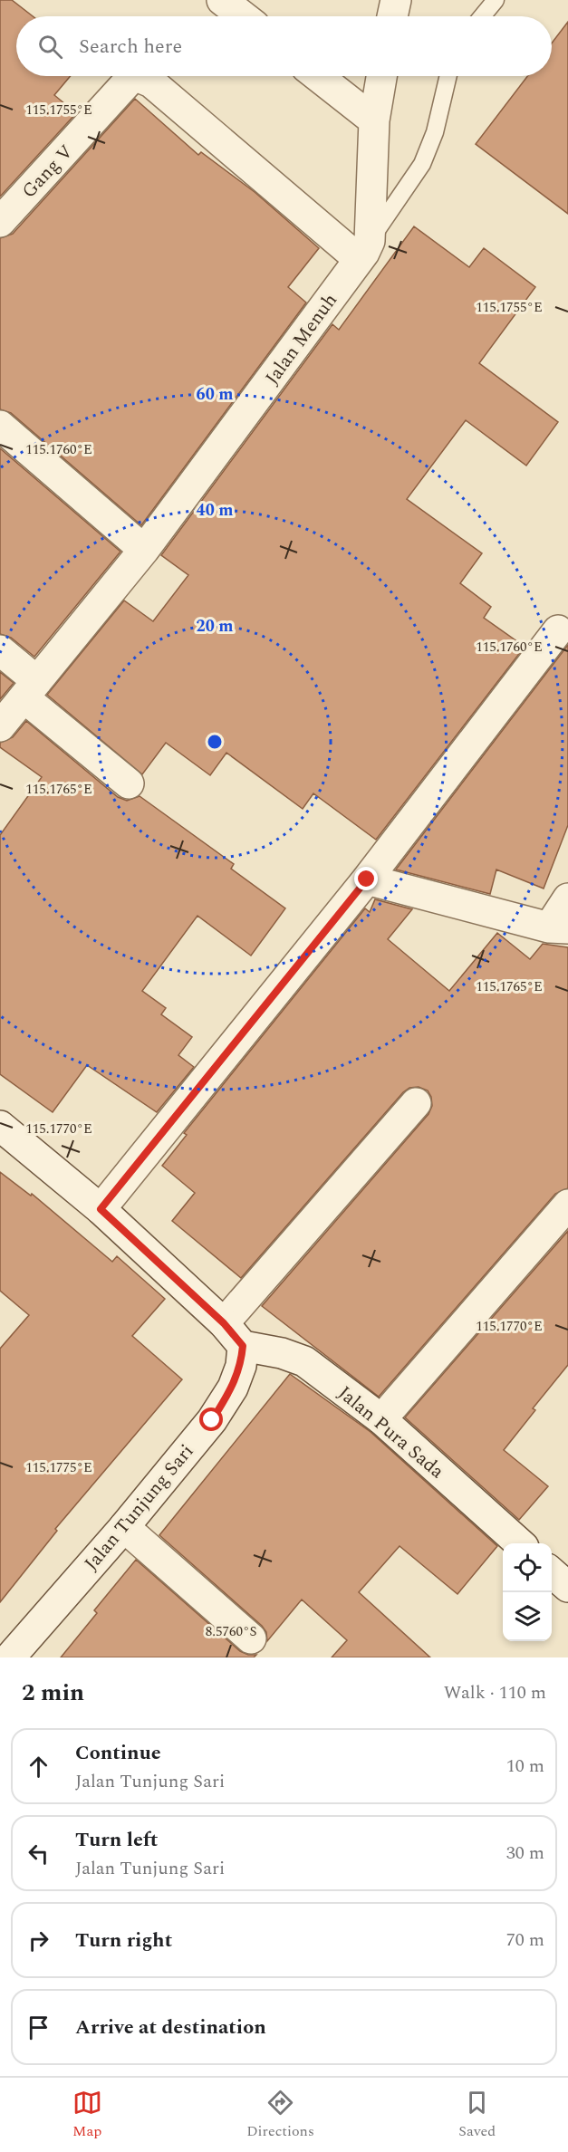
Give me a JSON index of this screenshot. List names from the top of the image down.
{
  "streets": {
    "street": [
      "Gang V",
      "Jalan Menuh",
      "Jalan Pura Sada",
      "Jalan Tunjung Sari"
    ]
  },
  "crossings": [
    ["Gang V", "Jalan Menuh"],
    ["Jalan Pura Sada", "Jalan Tunjung Sari"]
  ],
  "page": {
    "search": "Search here",
    "heading": ["2 min", "Walk · 110 m"],
    "list": [
      ["Continue", "Jalan Tunjung Sari", "10 m"],
      ["Turn left", "Jalan Tunjung Sari", "30 m"],
      ["Turn right", "70 m"],
      "Arrive at destination"
    ],
    "nav": ["Map", "Directions", "Saved"]
  },
  "coordinates": [
    "115.1755°E",
    "115.1760°E",
    "115.1765°E",
    "115.1770°E",
    "115.1775°E",
    "8.5760°S"
  ],
  "rings": ["60 m", "40 m", "20 m"]
}
